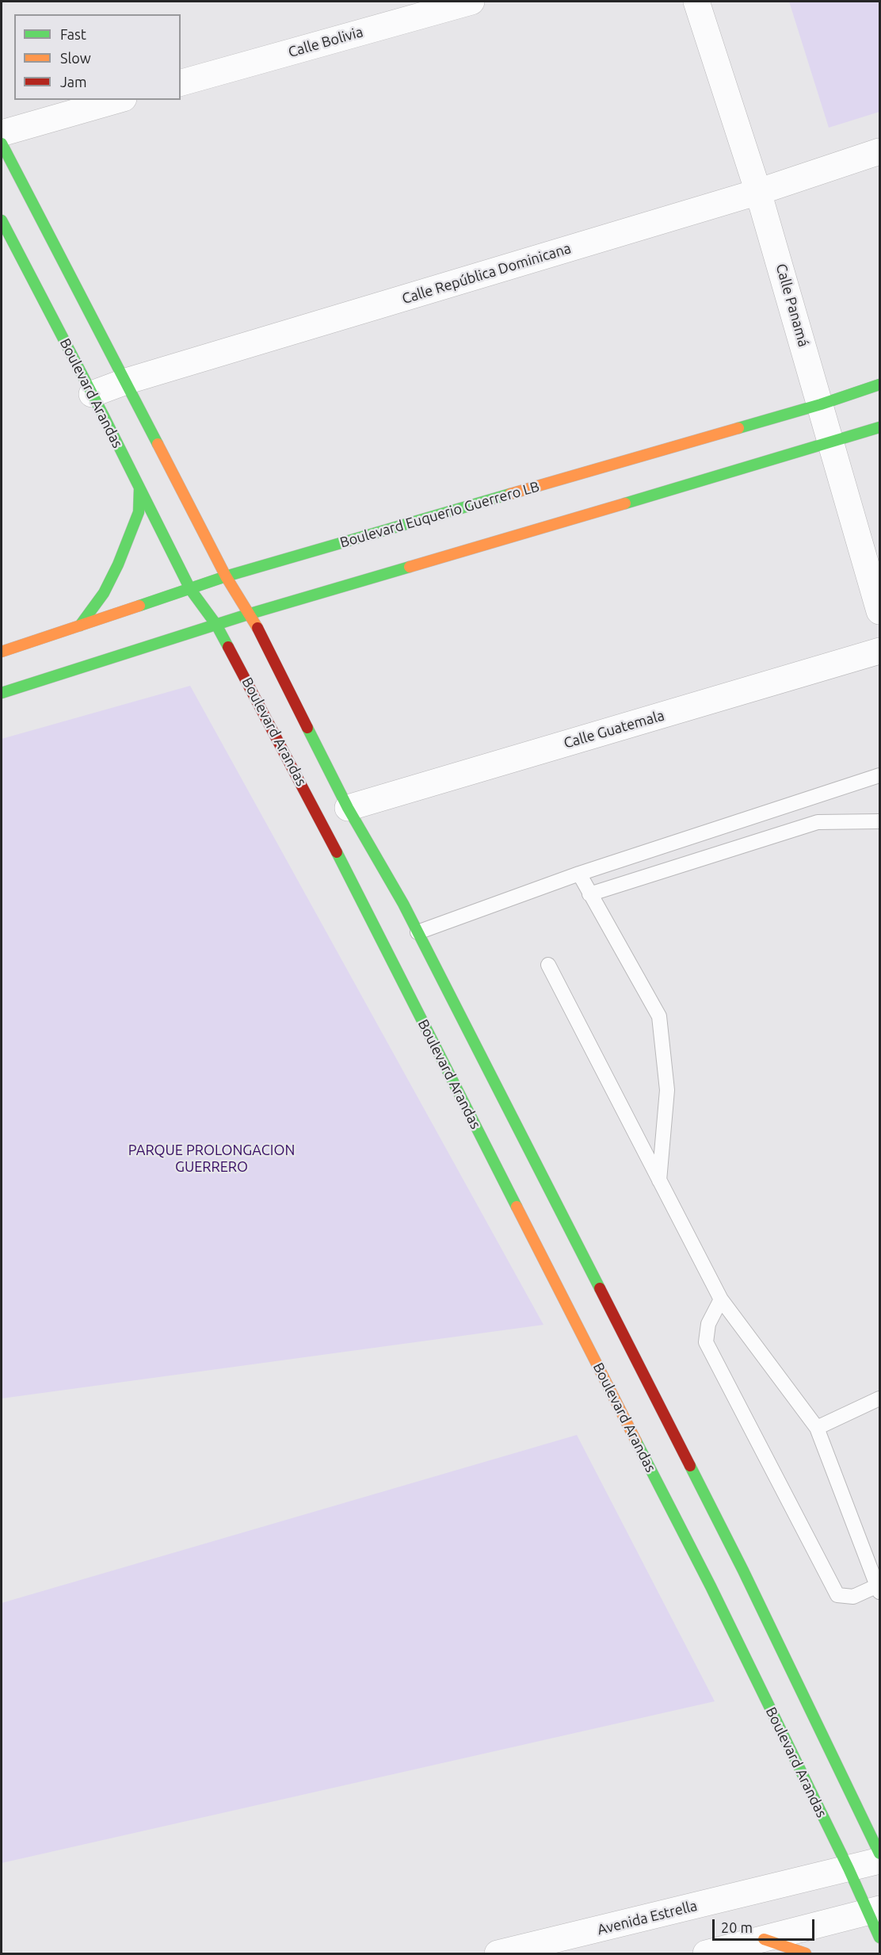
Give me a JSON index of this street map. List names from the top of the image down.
{
  "streets": {
    "main road": ["Boulevard Arandas", "Boulevard Euquerio Guerrero LB"],
    "street": [
      "Calle Bolivia",
      "Calle República Dominicana",
      "Calle Panamá",
      "Calle Guatemala",
      "Avenida Estrella"
    ]
  },
  "crossings": [
    ["Calle República Dominicana", "Calle Panamá"],
    ["Calle República Dominicana", "Boulevard Arandas"],
    ["Calle Panamá", "Boulevard Euquerio Guerrero LB"],
    ["Boulevard Arandas", "Boulevard Euquerio Guerrero LB"],
    ["Boulevard Arandas", "Avenida Estrella"]
  ],
  "parks": ["PARQUE PROLONGACION GUERRERO"],
  "legend": ["Fast", "Slow", "Jam"],
  "scale_bar": "20 m"
}
